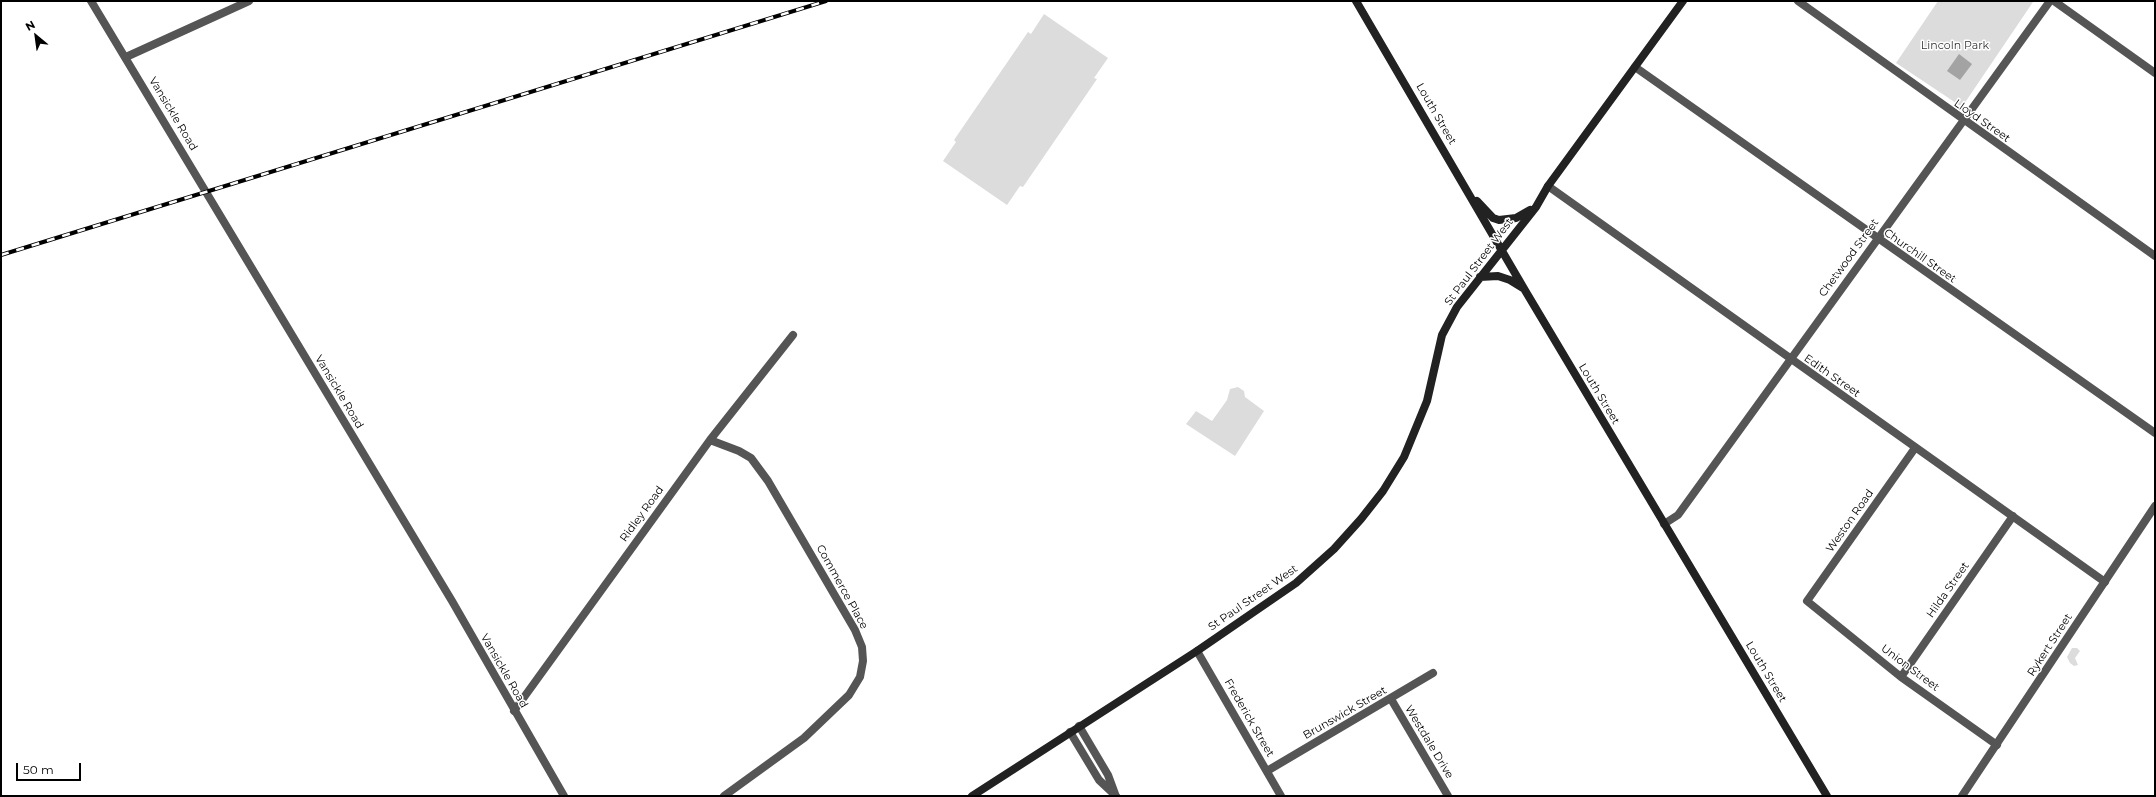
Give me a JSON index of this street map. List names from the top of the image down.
{
  "streets": {
    "main road": ["Louth Street", "St Paul Street West"],
    "street": [
      "Vansickle Road",
      "Lloyd Street",
      "Churchill Street",
      "Chetwood Street",
      "Edith Street",
      "Ridley Road",
      "Weston Road",
      "Commerce Place",
      "Hilda Street",
      "Rykert Street",
      "Union Street",
      "Brunswick Street",
      "Frederick Street",
      "Westdale Drive"
    ]
  },
  "crossings": [
    ["Vansickle Road", "Ridley Road"],
    ["Louth Street", "Chetwood Street"],
    ["Louth Street", "St Paul Street West"],
    ["Lloyd Street", "Chetwood Street"],
    ["Churchill Street", "Chetwood Street"],
    ["Churchill Street", "St Paul Street West"],
    ["Chetwood Street", "Edith Street"],
    ["St Paul Street West", "Edith Street"],
    ["St Paul Street West", "Frederick Street"],
    ["Edith Street", "Weston Road"],
    ["Edith Street", "Hilda Street"],
    ["Edith Street", "Rykert Street"],
    ["Ridley Road", "Commerce Place"],
    ["Weston Road", "Union Street"],
    ["Hilda Street", "Union Street"],
    ["Rykert Street", "Union Street"],
    ["Brunswick Street", "Frederick Street"],
    ["Brunswick Street", "Westdale Drive"]
  ],
  "parks": ["Lincoln Park"],
  "scale_bar": "50 m",
  "north": "top left"
}
